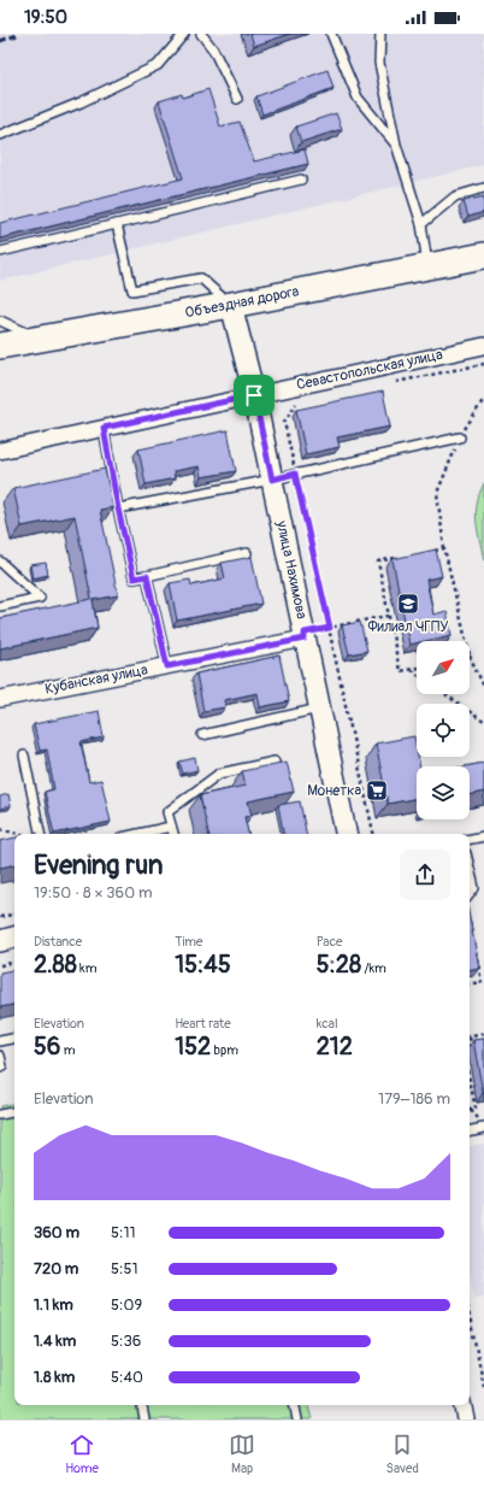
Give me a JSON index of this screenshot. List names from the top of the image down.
{
  "streets": {
    "main road": ["Объездная дорога"],
    "street": ["Севастопольская улица", "улица Нахимова", "Кубанская улица"]
  },
  "crossings": [
    ["Объездная дорога", "улица Нахимова"],
    ["Севастопольская улица", "улица Нахимова"],
    ["улица Нахимова", "Кубанская улица"]
  ],
  "places": {
    "school or university": ["Филиал ЧГПУ"],
    "supermarket": ["Монетка"]
  },
  "north": "top right",
  "page": {
    "status": "19:50",
    "heading": ["Evening run", "19:50 · 8 × 360 m"],
    "stats": [
      ["Distance", "2.88 km"],
      ["Time", "15:45"],
      ["Pace", "5:28 /km"],
      ["Elevation", "56 m"],
      ["Heart rate", "152 bpm"],
      ["kcal", "212"]
    ],
    "chart": ["Elevation", "179–186 m"],
    "list": [
      {
        "name": "360 m",
        "note": "5:11"
      },
      {
        "name": "720 m",
        "note": "5:51"
      },
      {
        "name": "1.1 km",
        "note": "5:09"
      },
      {
        "name": "1.4 km",
        "note": "5:36"
      },
      {
        "name": "1.8 km",
        "note": "5:40"
      }
    ],
    "tabs": ["Home", "Map", "Saved"]
  }
}
